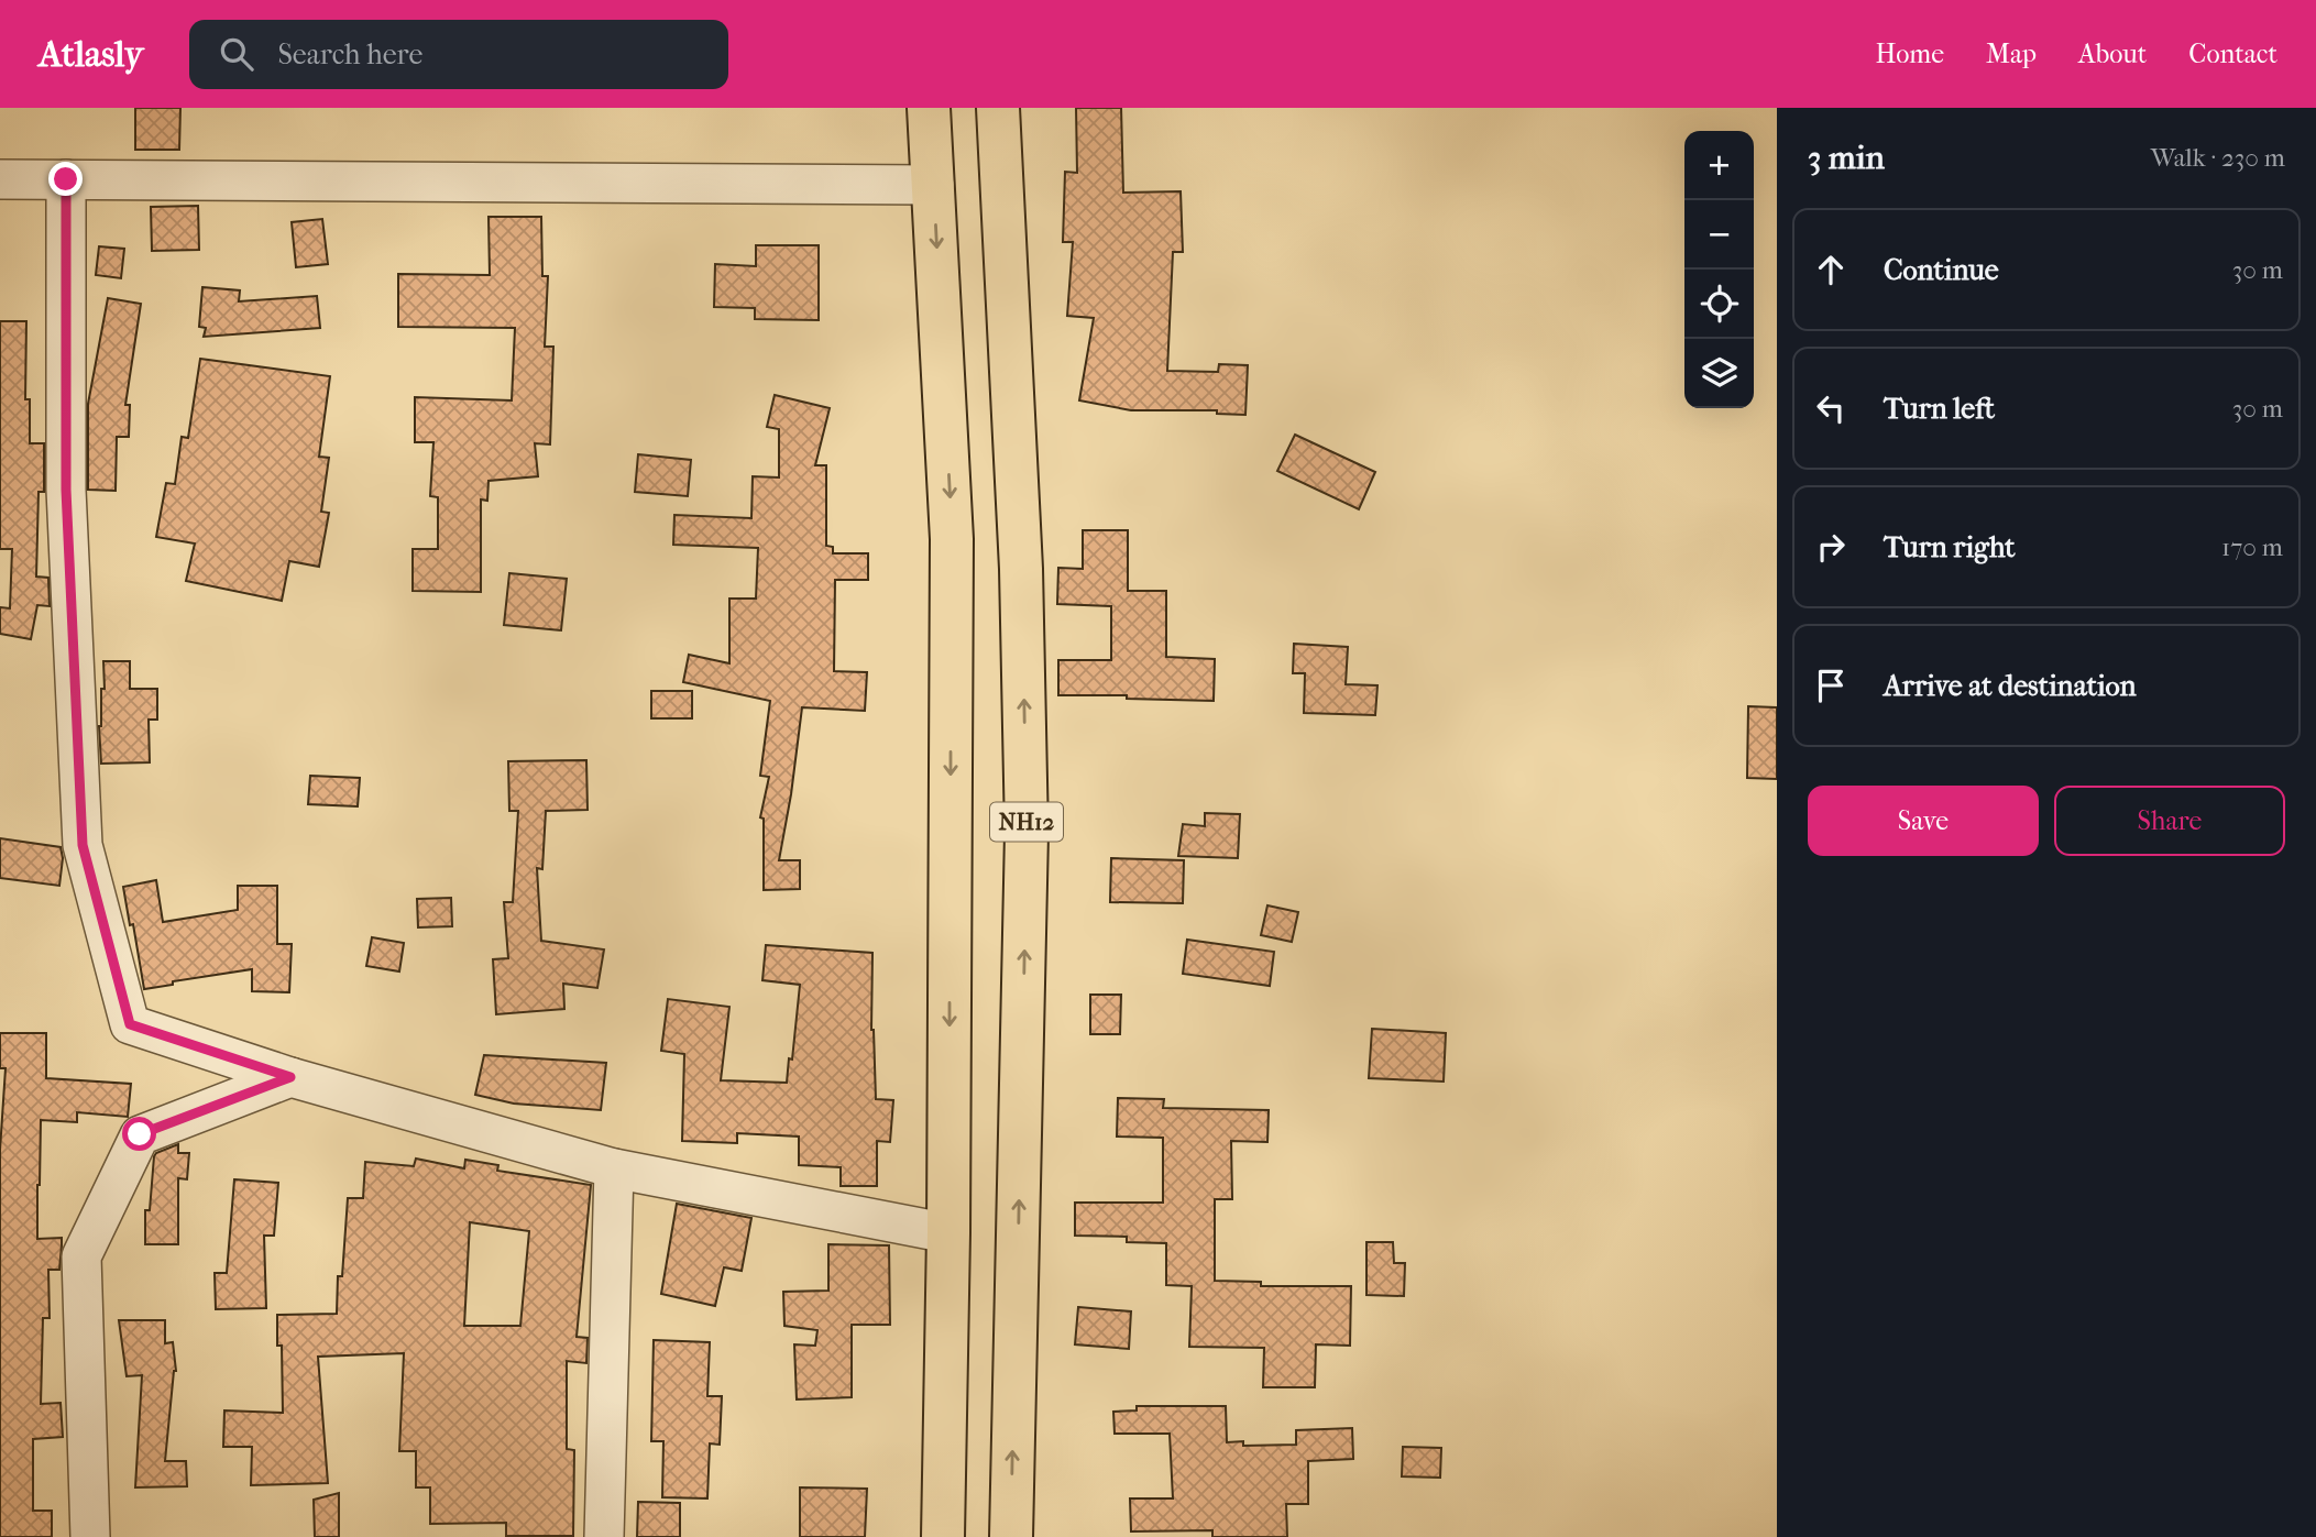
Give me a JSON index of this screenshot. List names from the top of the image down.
{
  "streets": {
    "highway": ["NH12"]
  },
  "page": {
    "header": "Atlasly",
    "search": "Search here",
    "nav": [
      "Home",
      "Map",
      "About",
      "Contact"
    ],
    "heading": ["3 min", "Walk · 230 m"],
    "map_buttons": ["+", "−"],
    "list": [
      ["Continue", "30 m"],
      ["Turn left", "30 m"],
      ["Turn right", "170 m"],
      "Arrive at destination"
    ],
    "buttons": ["Save", "Share"]
  }
}
